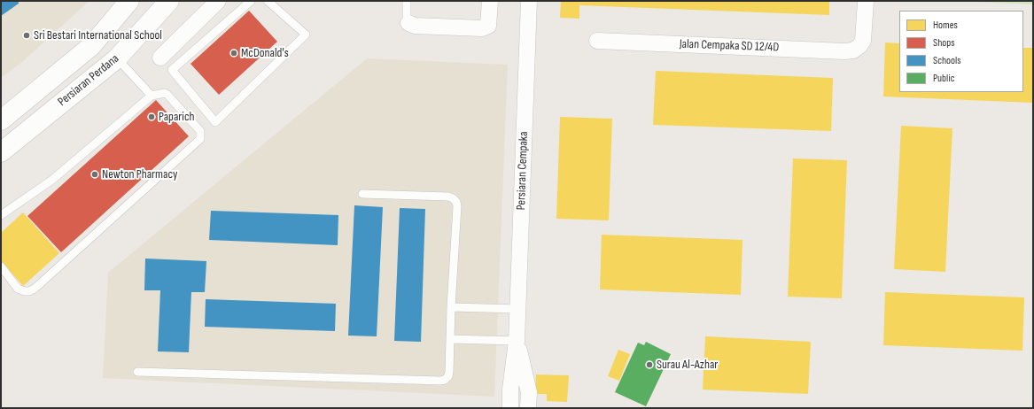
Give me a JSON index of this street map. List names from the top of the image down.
{
  "streets": {
    "main road": ["Persiaran Perdana"],
    "street": ["Jalan Cempaka SD 12/4D", "Persiaran Cempaka"]
  },
  "places": [
    "Sri Bestari International School",
    "McDonald's",
    "Paparich",
    "Newton Pharmacy",
    "Surau Al-Azhar"
  ],
  "legend": [
    "Homes",
    "Shops",
    "Schools",
    "Public"
  ]
}
